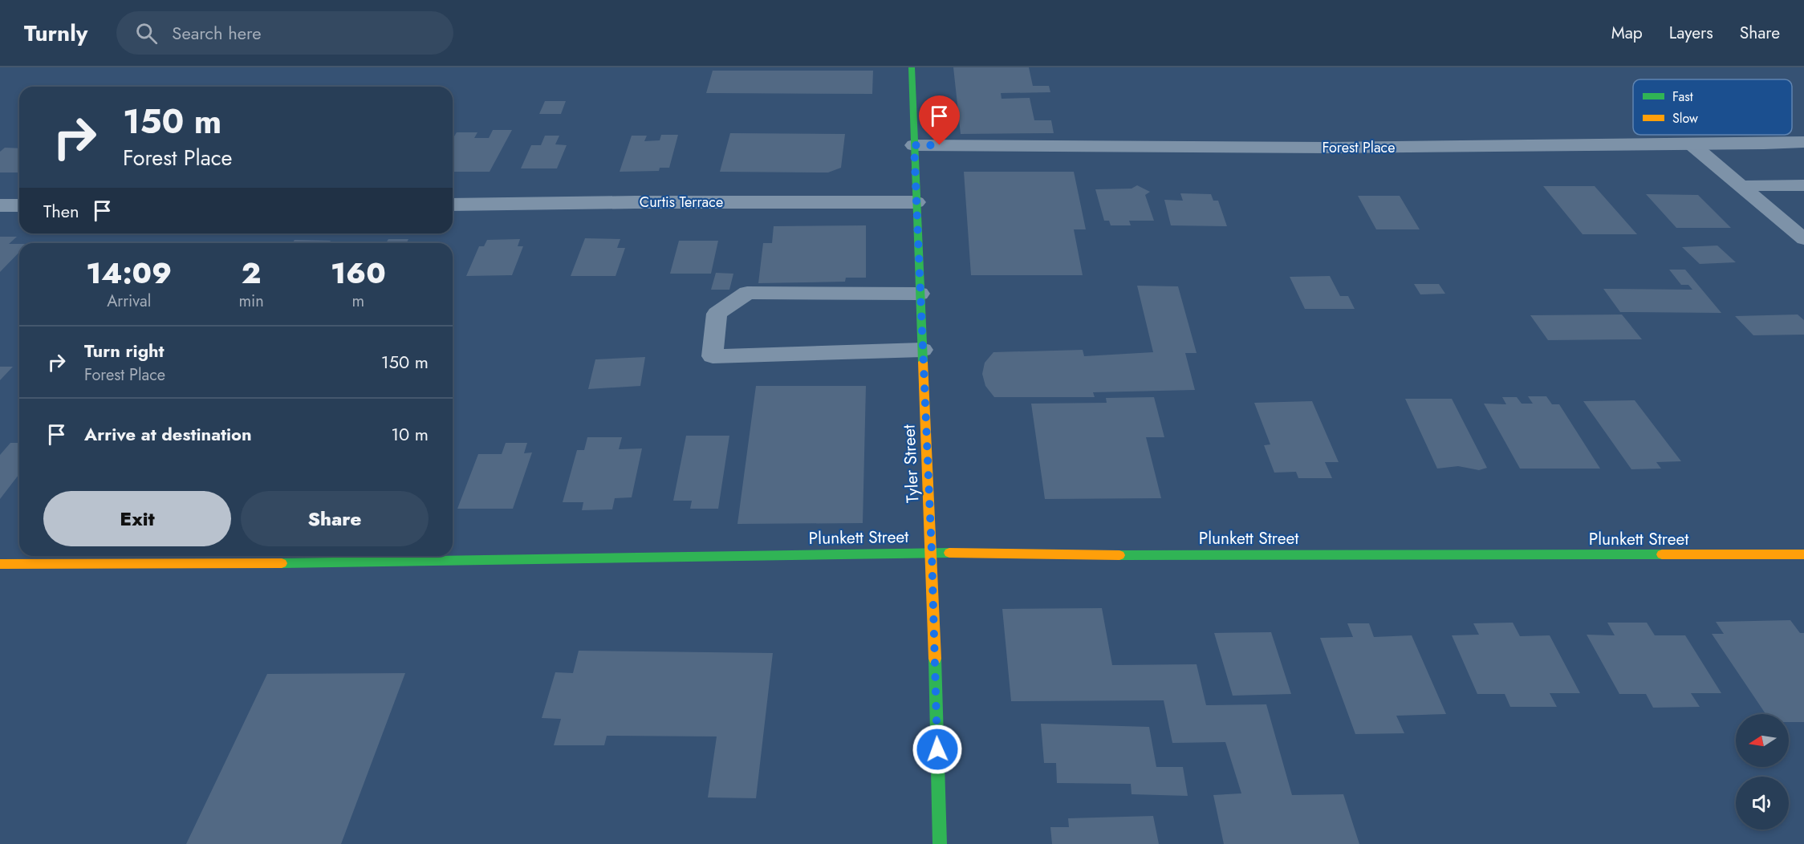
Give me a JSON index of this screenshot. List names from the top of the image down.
{
  "streets": {
    "street": [
      "Forest Place",
      "Curtis Terrace",
      "Tyler Street",
      "Plunkett Street"
    ]
  },
  "crossings": [
    ["Forest Place", "Tyler Street"],
    ["Curtis Terrace", "Tyler Street"],
    ["Tyler Street", "Plunkett Street"]
  ],
  "legend": ["Fast", "Slow"],
  "north": "left",
  "page": {
    "header": "Turnly",
    "search": "Search here",
    "nav": ["Map", "Layers", "Share"],
    "turn": ["150 m", "Forest Place"],
    "then": "Then",
    "eta": [
      "14:09",
      "Arrival",
      "2",
      "min",
      "160",
      "m"
    ],
    "list": [
      {
        "name": "Turn right",
        "note": "Forest Place",
        "value": "150 m"
      },
      {
        "name": "Arrive at destination",
        "value": "10 m"
      }
    ],
    "buttons": ["Exit", "Share"]
  }
}
